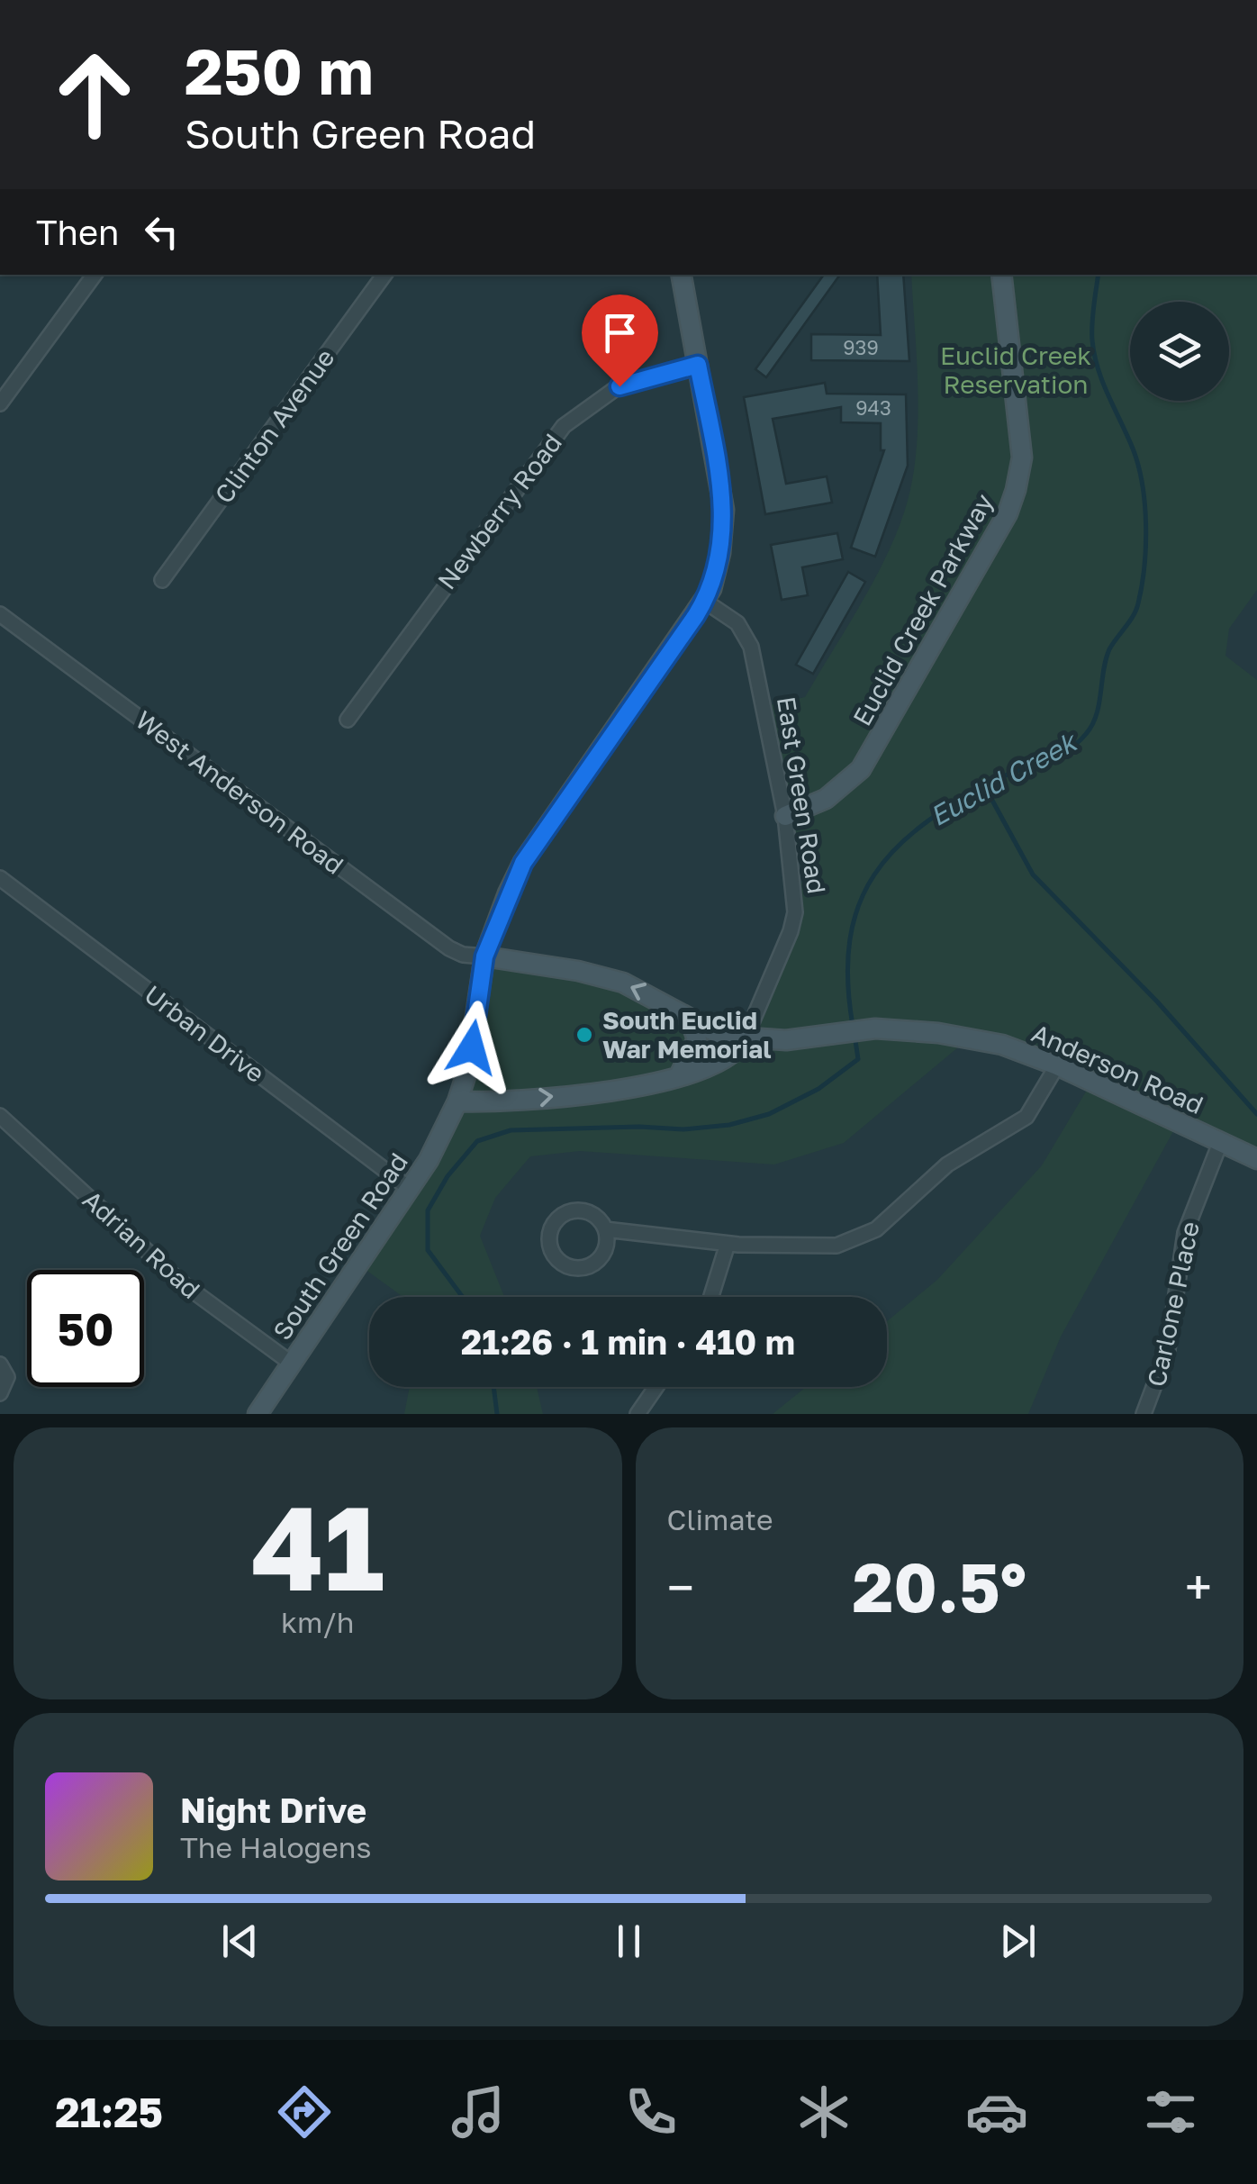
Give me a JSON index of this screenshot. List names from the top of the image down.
{
  "streets": {
    "street": [
      "Clinton Avenue",
      "Newberry Road",
      "Euclid Creek Parkway",
      "West Anderson Road",
      "East Green Road",
      "Urban Drive",
      "Anderson Road",
      "Adrian Road",
      "South Green Road",
      "Carlone Place"
    ]
  },
  "crossings": [
    ["Euclid Creek Parkway", "East Green Road"],
    ["West Anderson Road", "Anderson Road"],
    ["West Anderson Road", "South Green Road"],
    ["East Green Road", "Anderson Road"],
    ["East Green Road", "South Green Road"],
    ["Urban Drive", "South Green Road"],
    ["Anderson Road", "South Green Road"],
    ["Anderson Road", "Carlone Place"],
    ["Adrian Road", "South Green Road"]
  ],
  "water": ["Euclid Creek"],
  "parks": ["Euclid Creek Reservation"],
  "places": ["South Euclid War Memorial"],
  "house_numbers": ["939", "943"],
  "page": {
    "turn": ["250 m", "South Green Road"],
    "then": "Then",
    "limit": "50",
    "trip": "21:26 · 1 min · 410 m",
    "tile": [
      ["41", "km/h"],
      "Climate"
    ],
    "heat": ["−", "20.5°", "+"],
    "song": ["Night Drive", "The Halogens"],
    "tabs": "21:25"
  }
}
